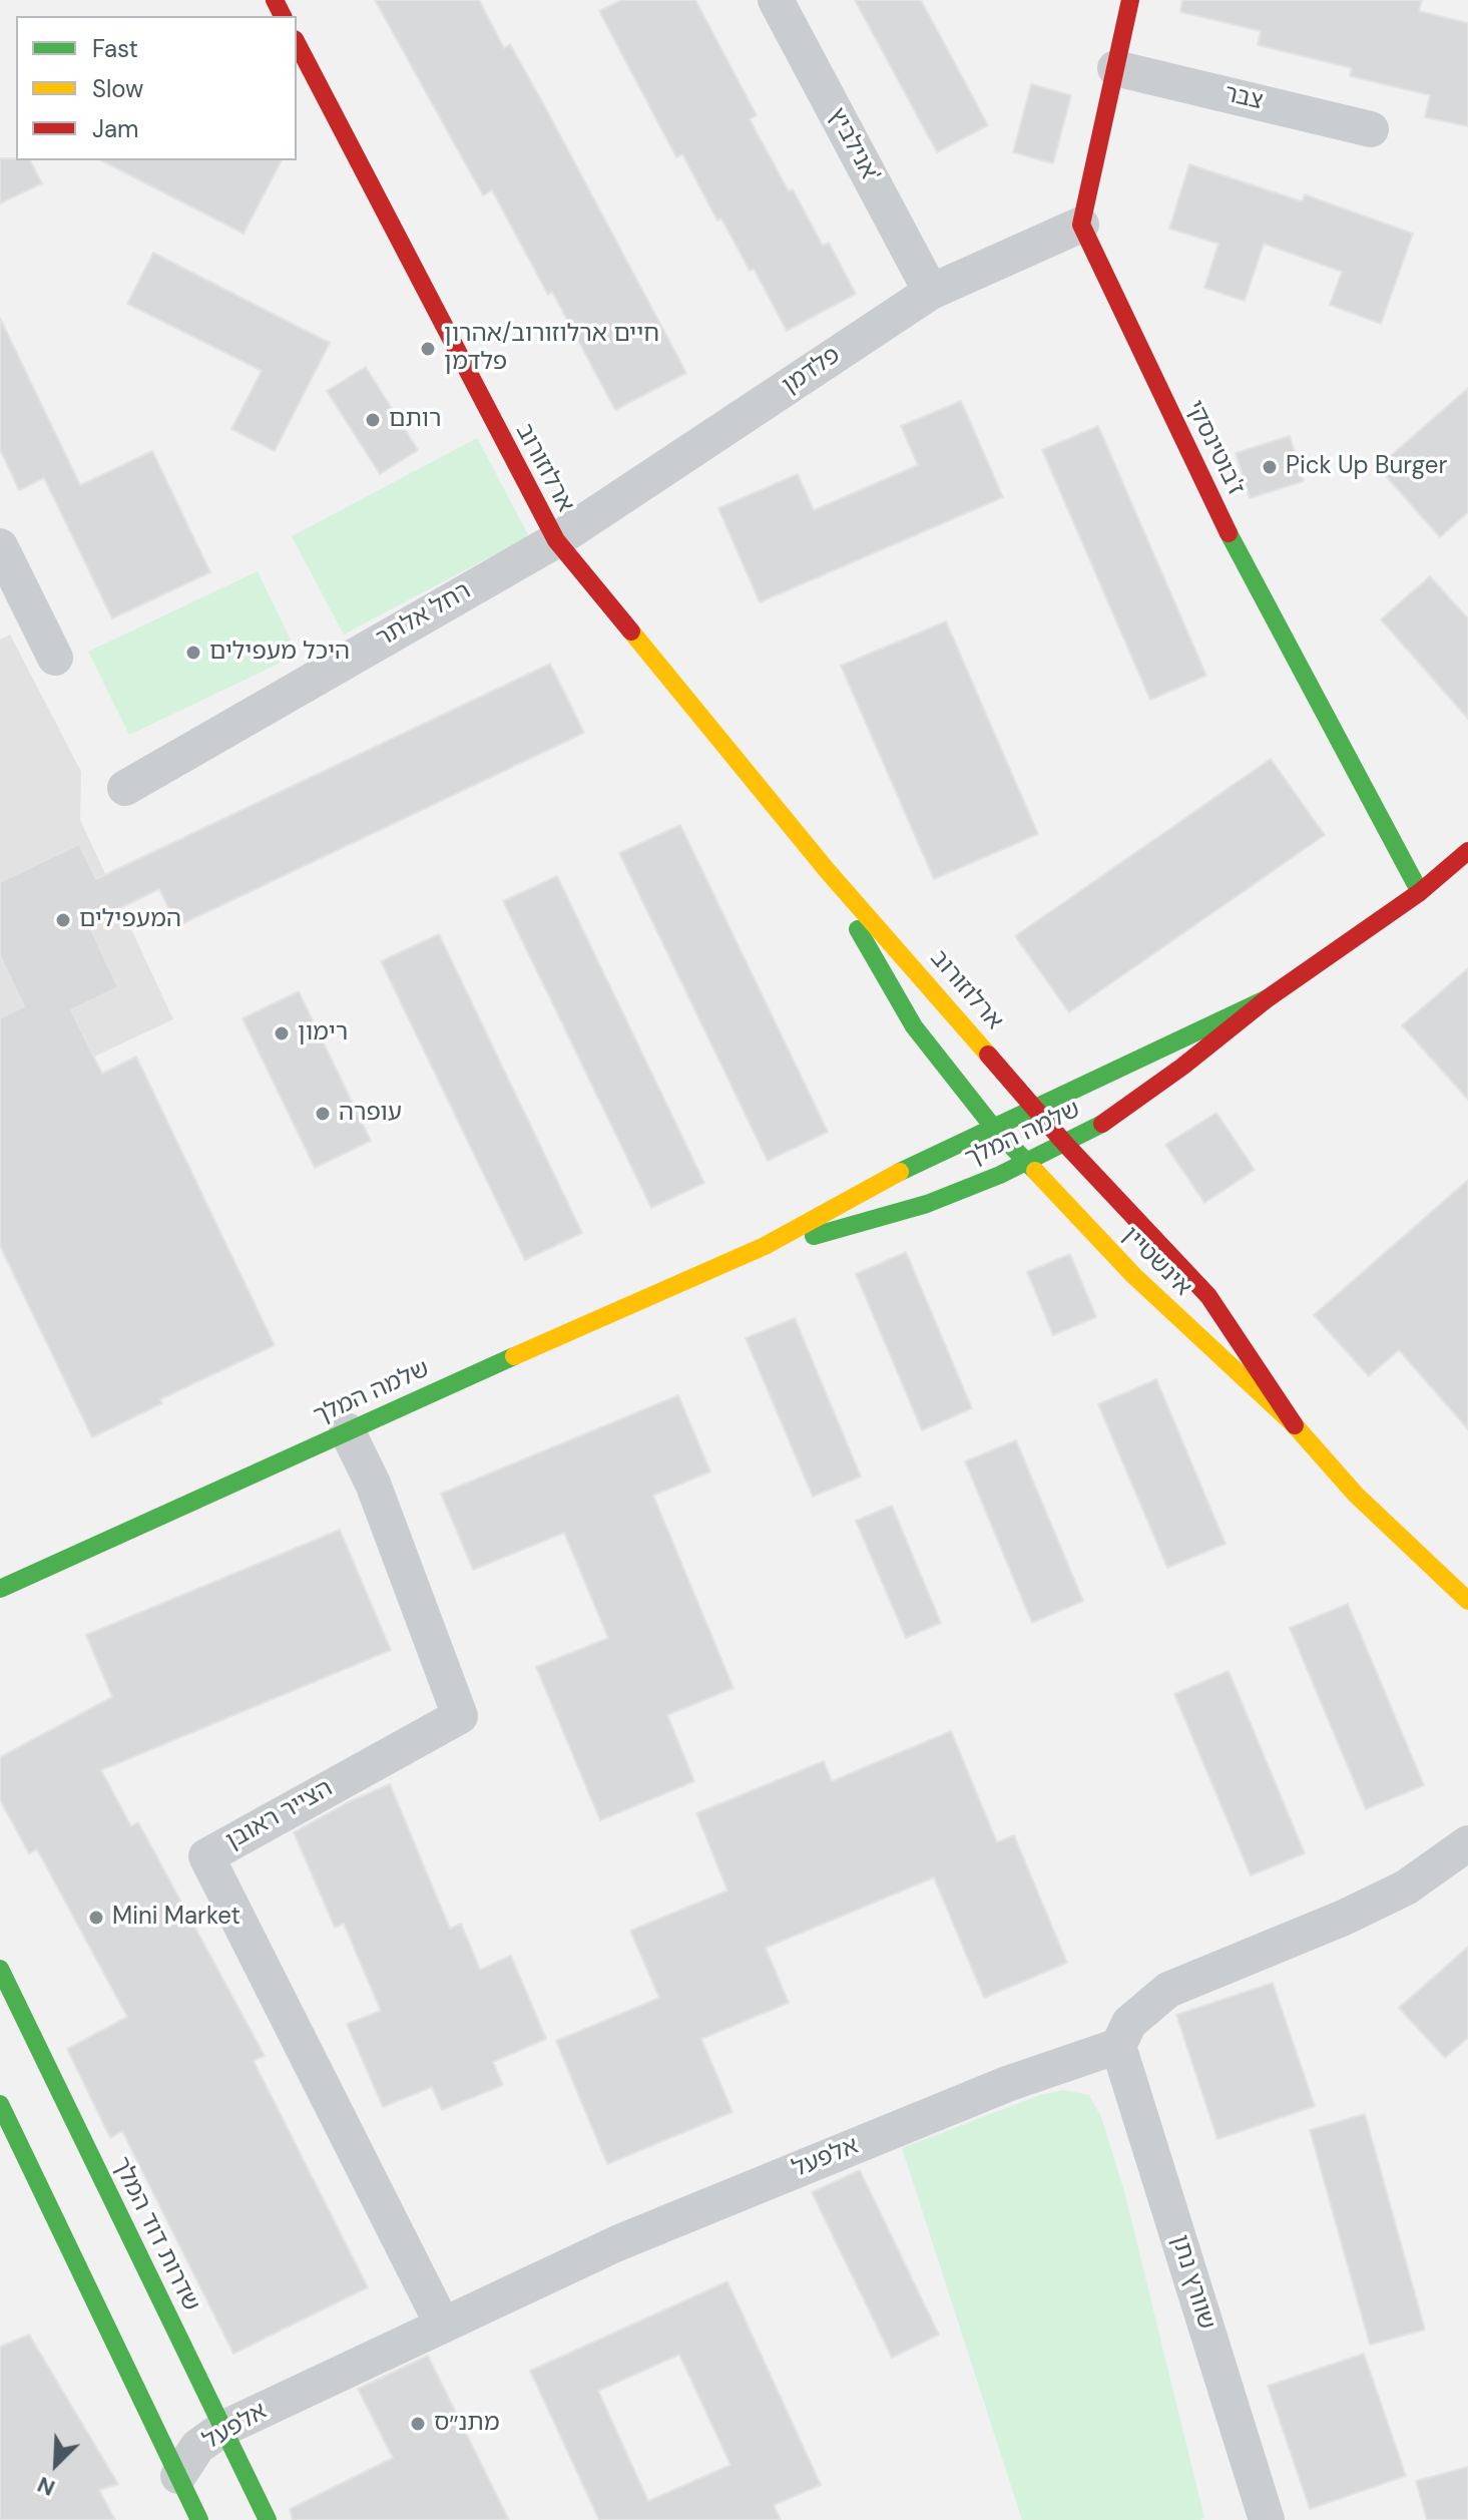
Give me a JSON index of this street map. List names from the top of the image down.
{
  "streets": {
    "street": [
      "צבר",
      "אנילביץ'",
      "פלדמן",
      "ז'בוטינסקי",
      "ארלוזורוב",
      "רחל אלתר",
      "שלמה המלך",
      "אינשטיין",
      "הצייר ראובן",
      "אלפעל",
      "שדרות דוד המלך",
      "שוורץ נתן"
    ]
  },
  "crossings": [
    ["אנילביץ'", "פלדמן"],
    ["פלדמן", "ז'בוטינסקי"],
    ["פלדמן", "ארלוזורוב"],
    ["פלדמן", "רחל אלתר"],
    ["ז'בוטינסקי", "שלמה המלך"],
    ["ארלוזורוב", "רחל אלתר"],
    ["ארלוזורוב", "שלמה המלך"],
    ["ארלוזורוב", "אינשטיין"],
    ["שלמה המלך", "אינשטיין"],
    ["שלמה המלך", "הצייר ראובן"],
    ["הצייר ראובן", "אלפעל"],
    ["אלפעל", "שדרות דוד המלך"],
    ["אלפעל", "שוורץ נתן"]
  ],
  "places": [
    "חיים ארלוזורוב/אהרון פלדמן",
    "רותם",
    "Pick Up Burger",
    "היכל מעפילים",
    "המעפילים",
    "רימון",
    "עופרה",
    "Mini Market",
    "מתנ״ס"
  ],
  "legend": ["Fast", "Slow", "Jam"],
  "north": "bottom left"
}
